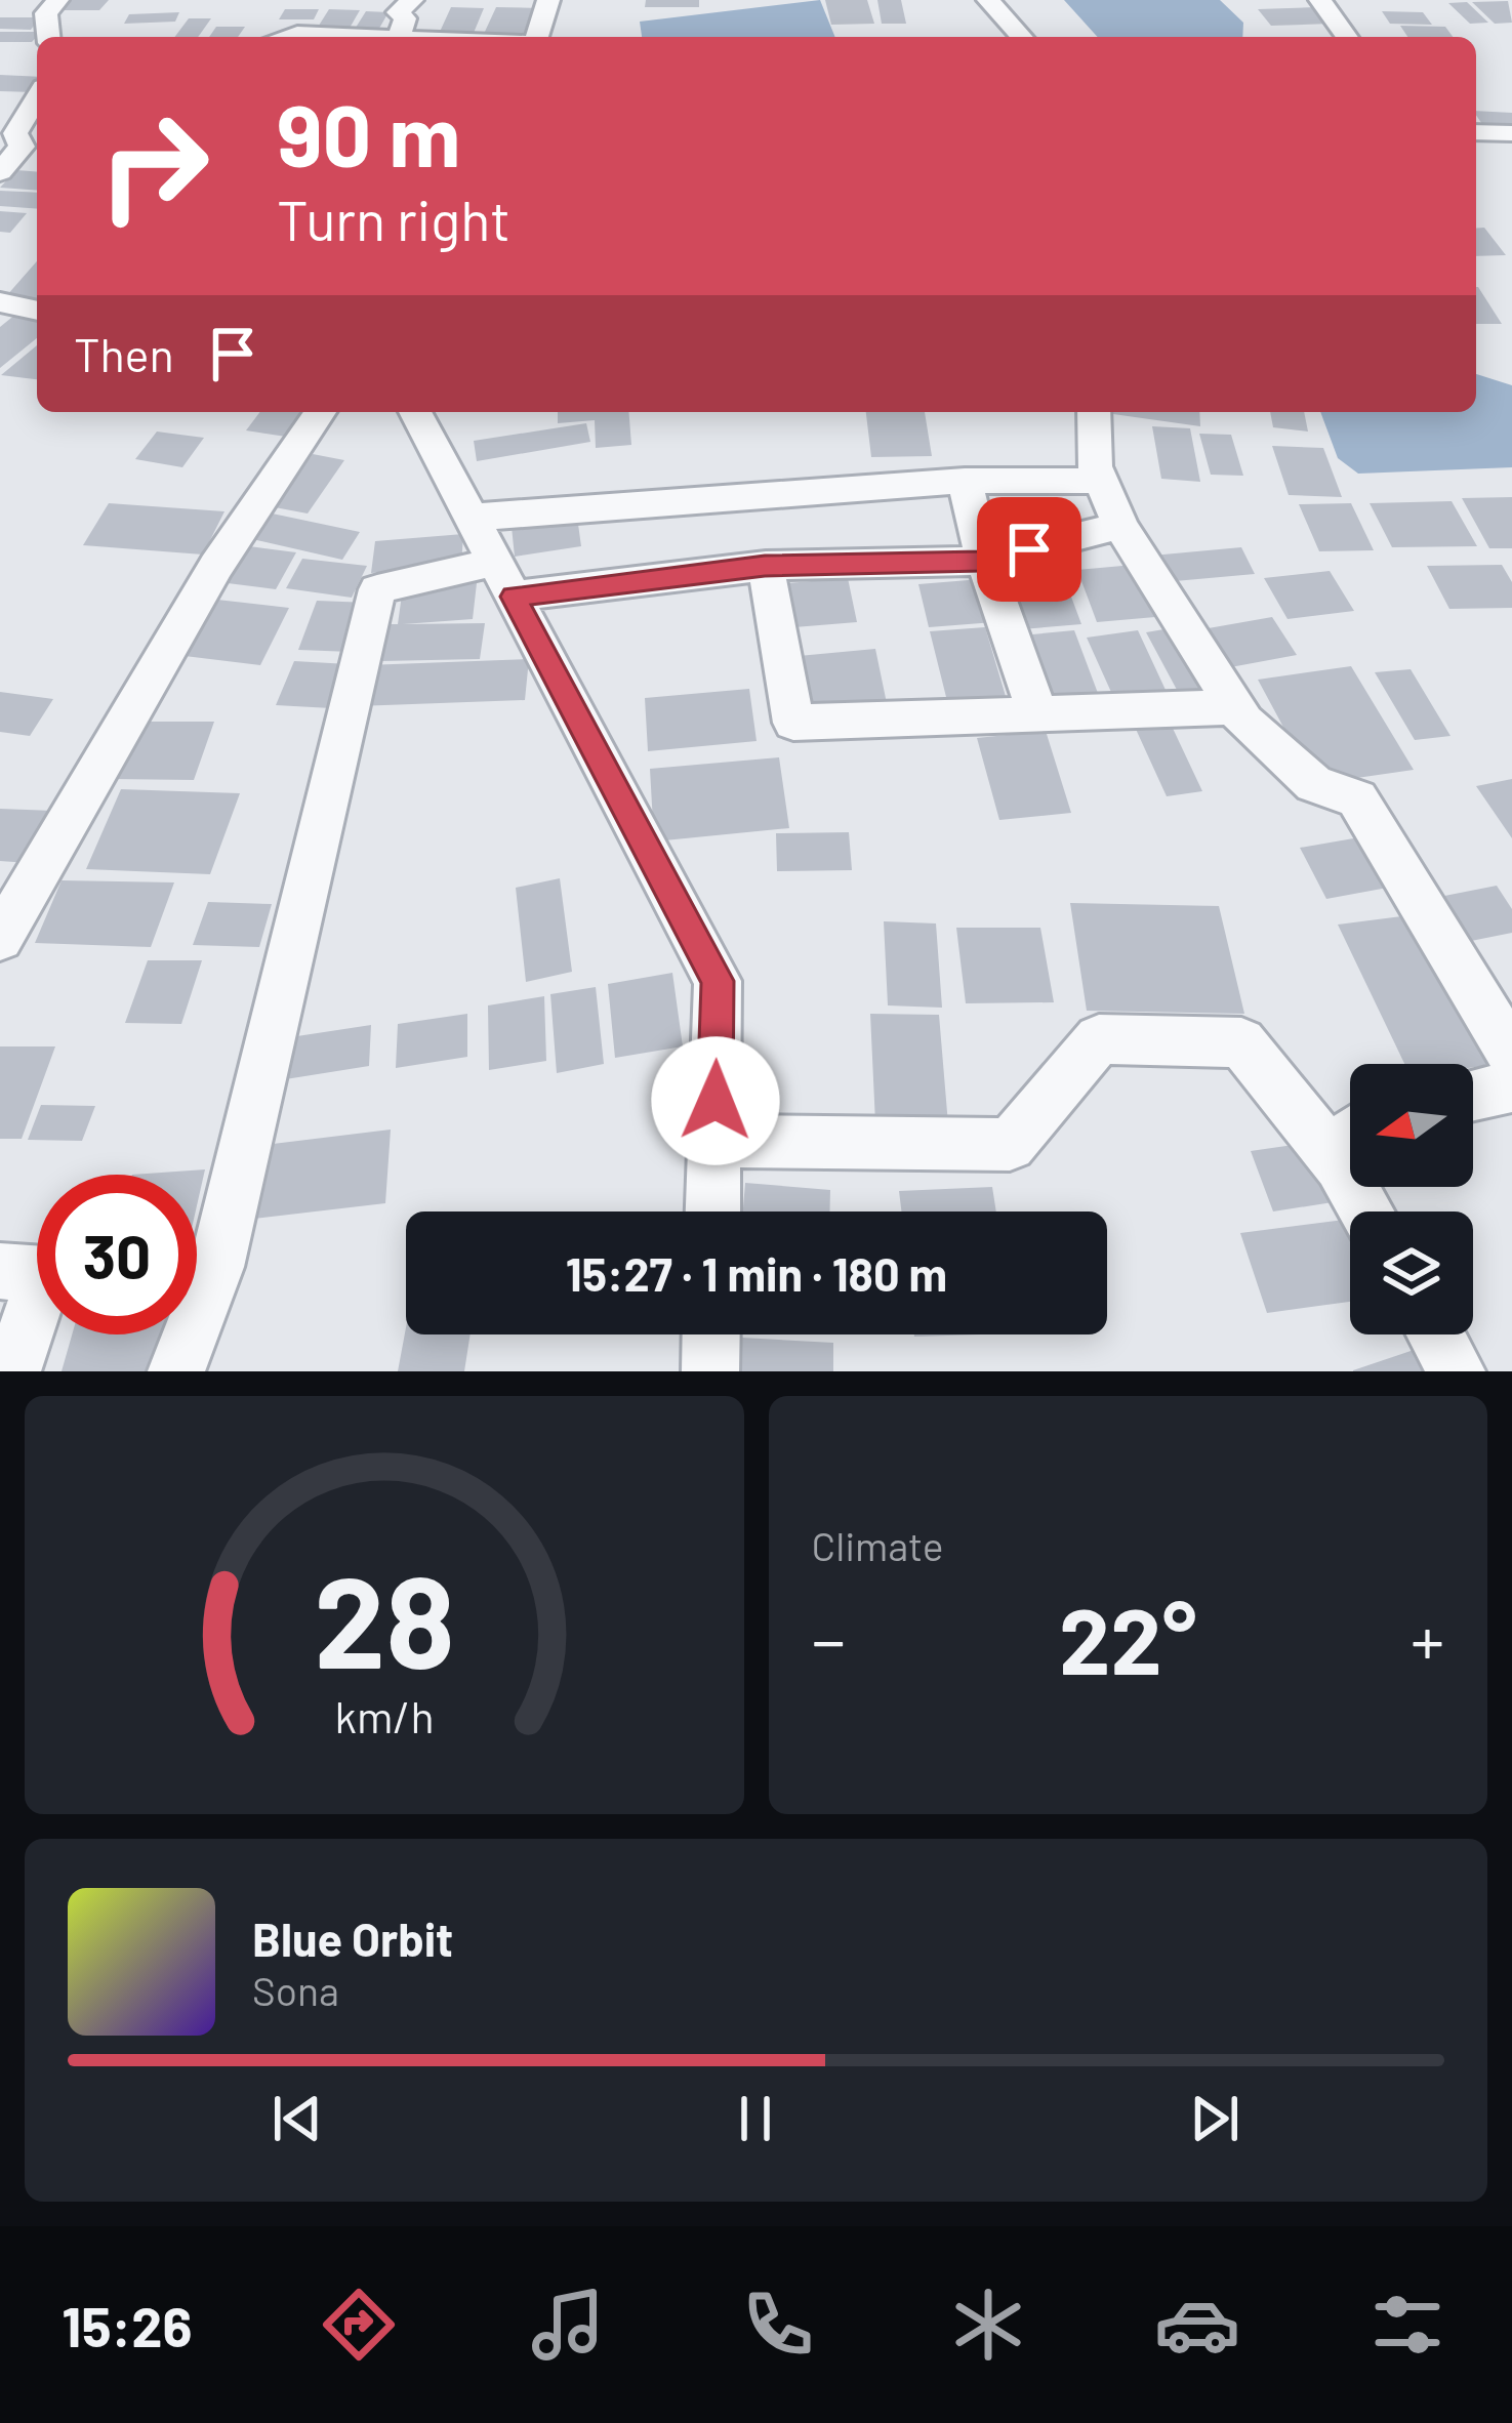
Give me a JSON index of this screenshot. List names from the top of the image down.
{
  "north": "left",
  "page": {
    "turn": ["90 m", "Turn right"],
    "then": "Then",
    "limit": "30",
    "trip": "15:27 · 1 min · 180 m",
    "tile": "Climate",
    "heat": ["−", "22°", "+"],
    "song": ["Blue Orbit", "Sona"],
    "tabs": "15:26",
    "gauge": ["28", "km/h"]
  }
}
